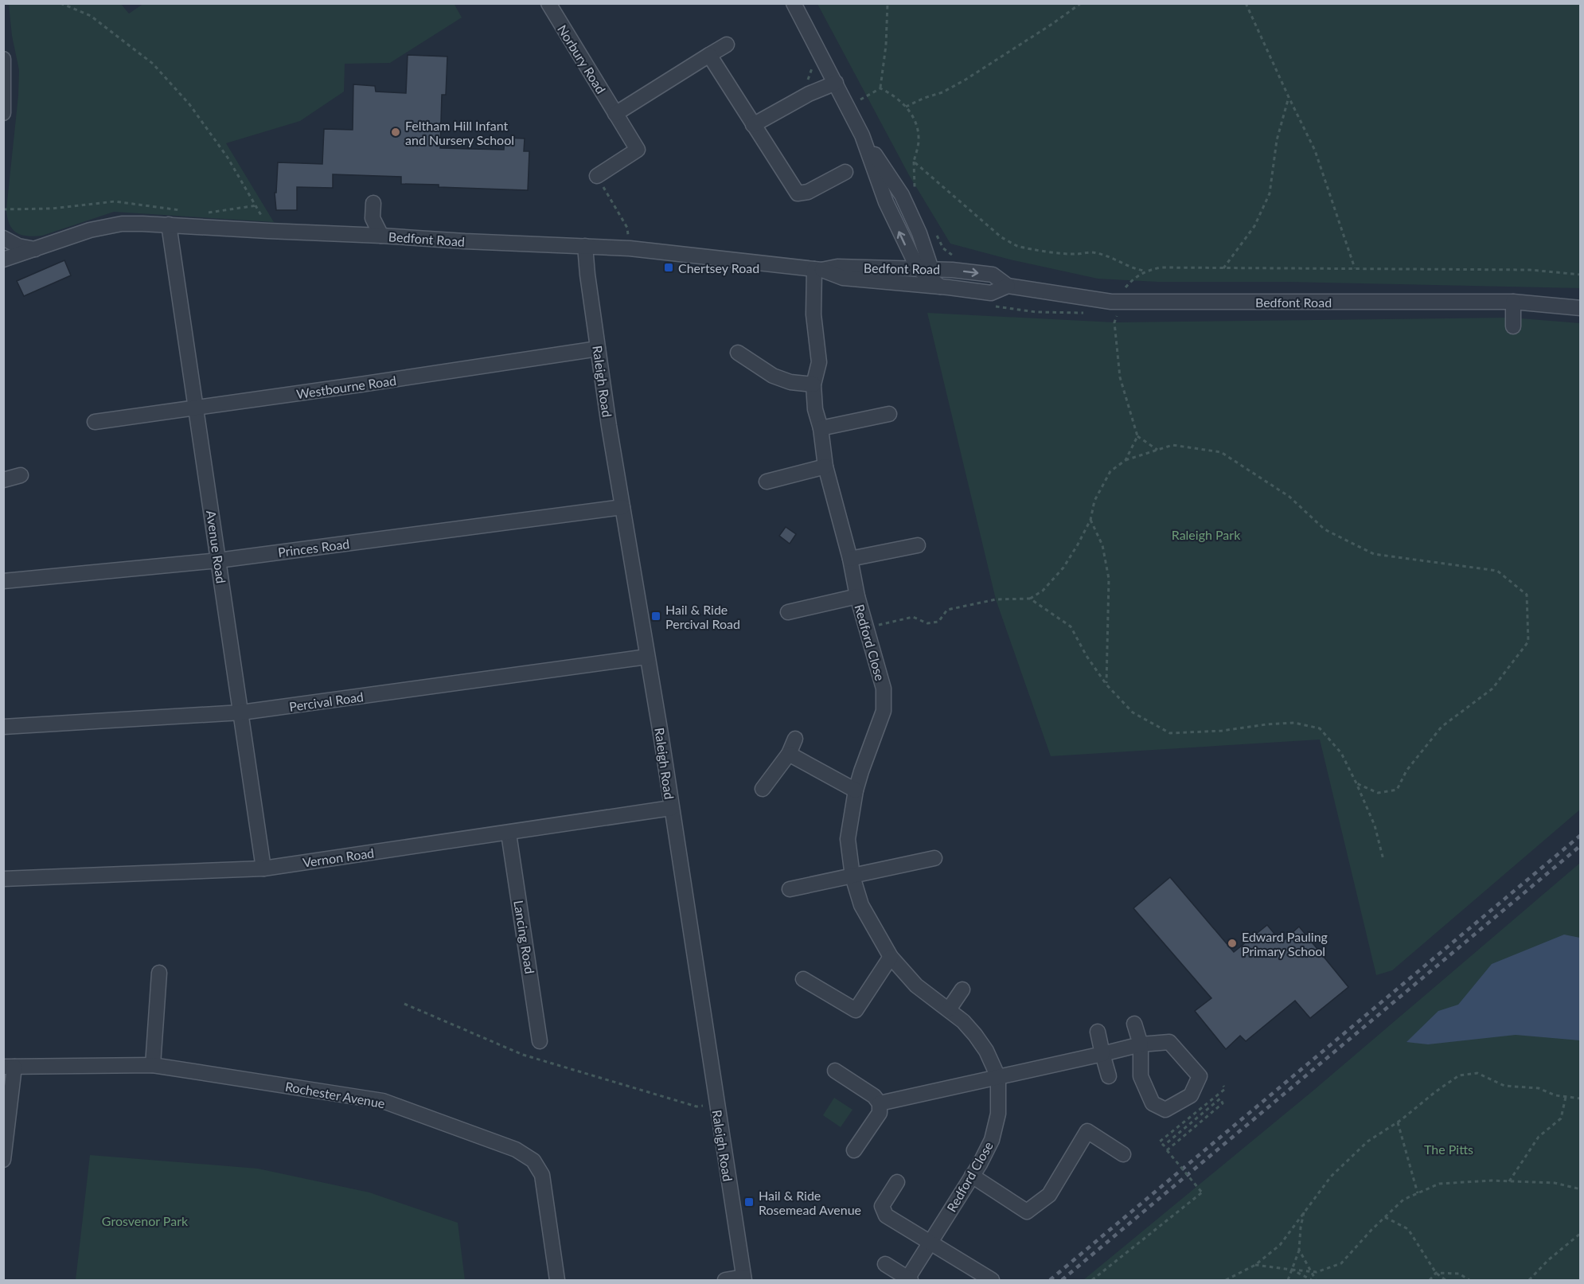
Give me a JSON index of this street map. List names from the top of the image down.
{
  "streets": {
    "street": [
      "Norbury Road",
      "Bedfont Road",
      "Raleigh Road",
      "Westbourne Road",
      "Avenue Road",
      "Princes Road",
      "Redford Close",
      "Percival Road",
      "Vernon Road",
      "Lancing Road",
      "Rochester Avenue"
    ]
  },
  "crossings": [
    ["Bedfont Road", "Raleigh Road"],
    ["Bedfont Road", "Avenue Road"],
    ["Bedfont Road", "Redford Close"],
    ["Raleigh Road", "Westbourne Road"],
    ["Raleigh Road", "Princes Road"],
    ["Raleigh Road", "Percival Road"],
    ["Raleigh Road", "Vernon Road"],
    ["Westbourne Road", "Avenue Road"],
    ["Avenue Road", "Princes Road"],
    ["Avenue Road", "Percival Road"],
    ["Avenue Road", "Vernon Road"],
    ["Vernon Road", "Lancing Road"]
  ],
  "parks": ["Raleigh Park", "The Pitts", "Grosvenor Park"],
  "places": {
    "other": ["Feltham Hill Infant and Nursery School", "Edward Pauling Primary School"],
    "transit": ["Chertsey Road", "Hail & Ride Percival Road", "Hail & Ride Rosemead Avenue"]
  }
}
